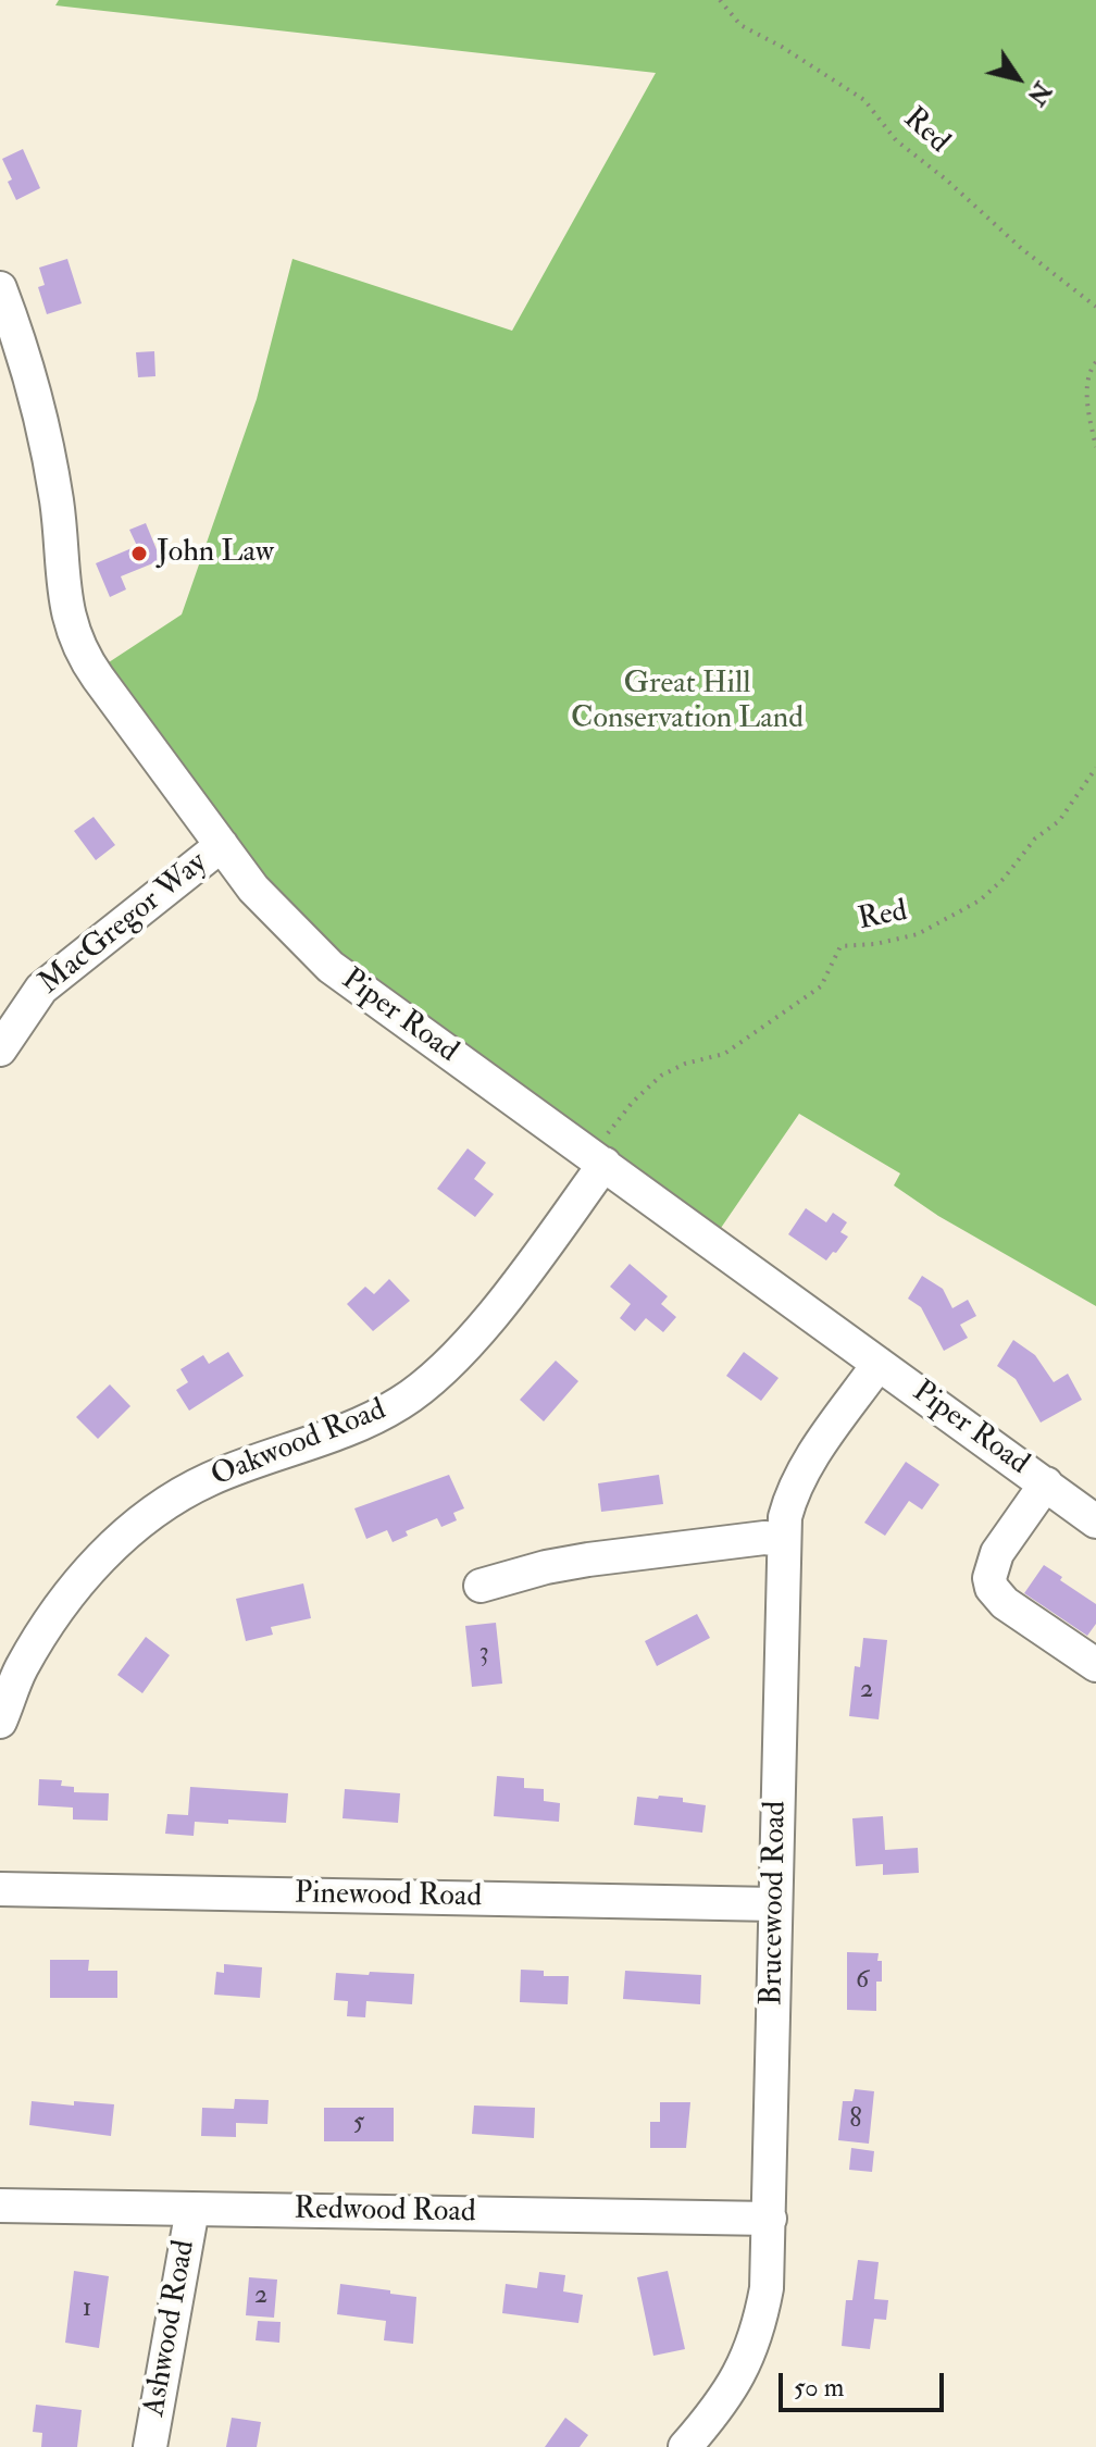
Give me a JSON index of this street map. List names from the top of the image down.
{
  "streets": {
    "street": [
      "MacGregor Way",
      "Piper Road",
      "Oakwood Road",
      "Pinewood Road",
      "Brucewood Road",
      "Redwood Road",
      "Ashwood Road"
    ],
    "path": ["Red"]
  },
  "crossings": [
    ["Red", "Piper Road"],
    ["Red", "Oakwood Road"],
    ["MacGregor Way", "Piper Road"],
    ["Piper Road", "Oakwood Road"],
    ["Piper Road", "Brucewood Road"],
    ["Pinewood Road", "Brucewood Road"],
    ["Brucewood Road", "Redwood Road"],
    ["Redwood Road", "Ashwood Road"]
  ],
  "parks": ["Great Hill Conservation Land"],
  "places": ["John Law"],
  "house_numbers": [
    "3",
    "2",
    "6",
    "8",
    "5",
    "2",
    "1"
  ],
  "scale_bar": "50 m",
  "north": "bottom right"
}
